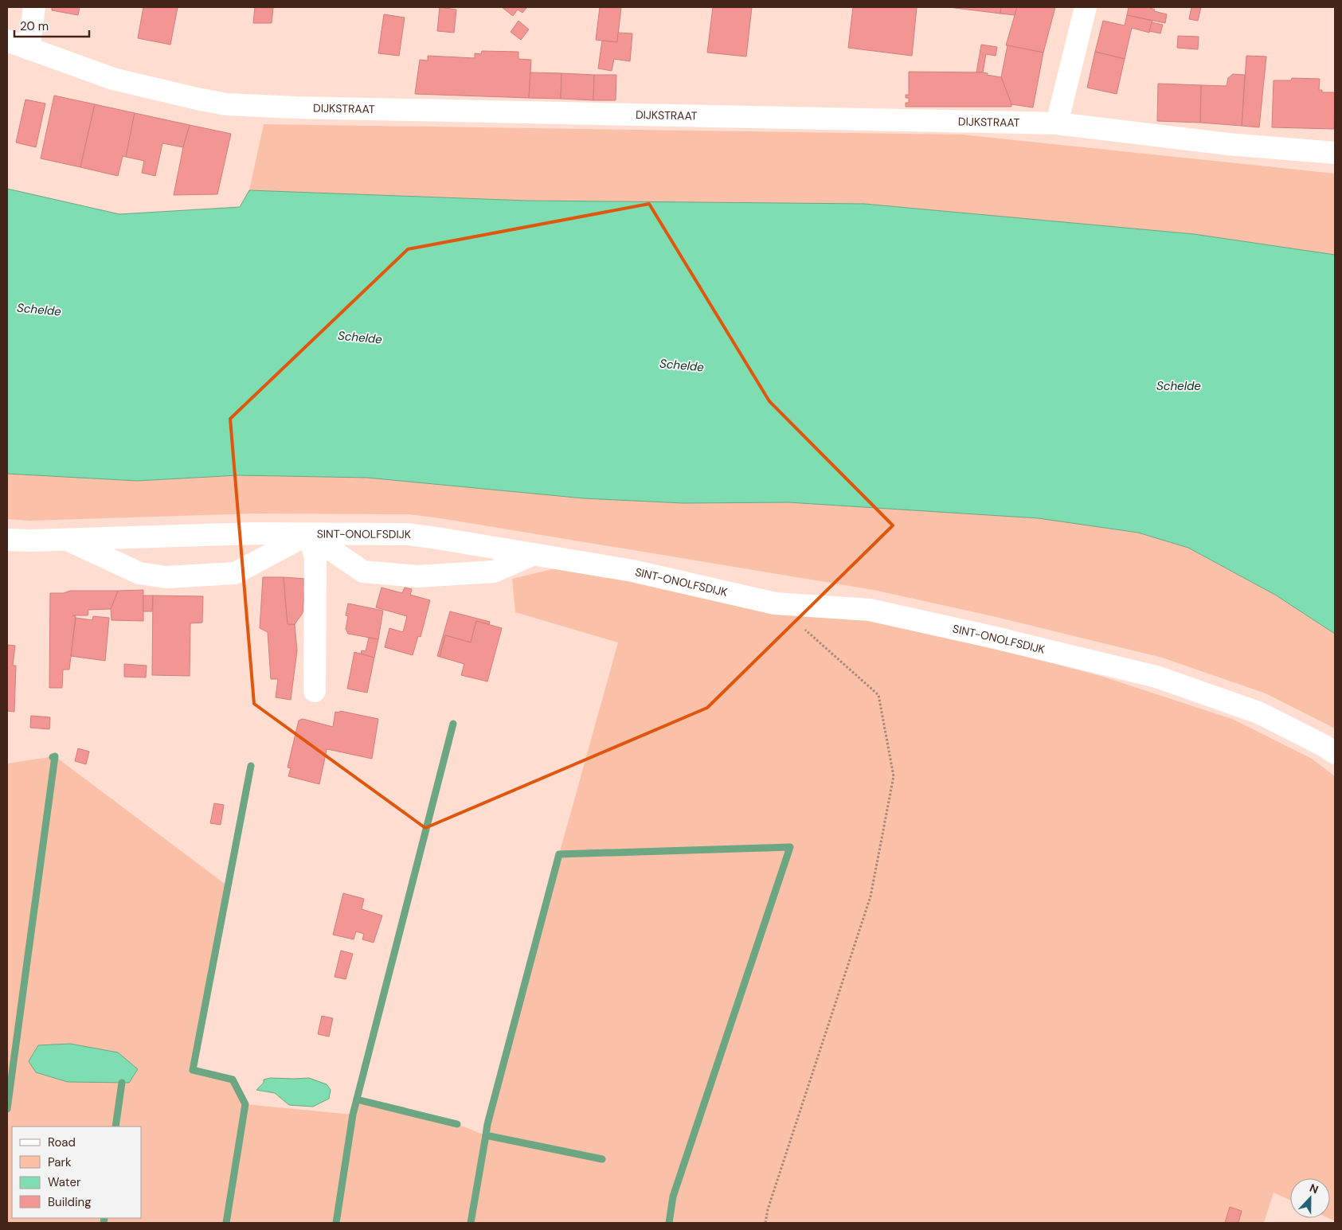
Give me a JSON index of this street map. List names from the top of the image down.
{
  "streets": {
    "street": ["DIJKSTRAAT", "SINT-ONOLFSDIJK"]
  },
  "water": ["Schelde"],
  "legend": [
    "Road",
    "Park",
    "Water",
    "Building"
  ],
  "scale_bar": "20 m",
  "north": "top"
}
